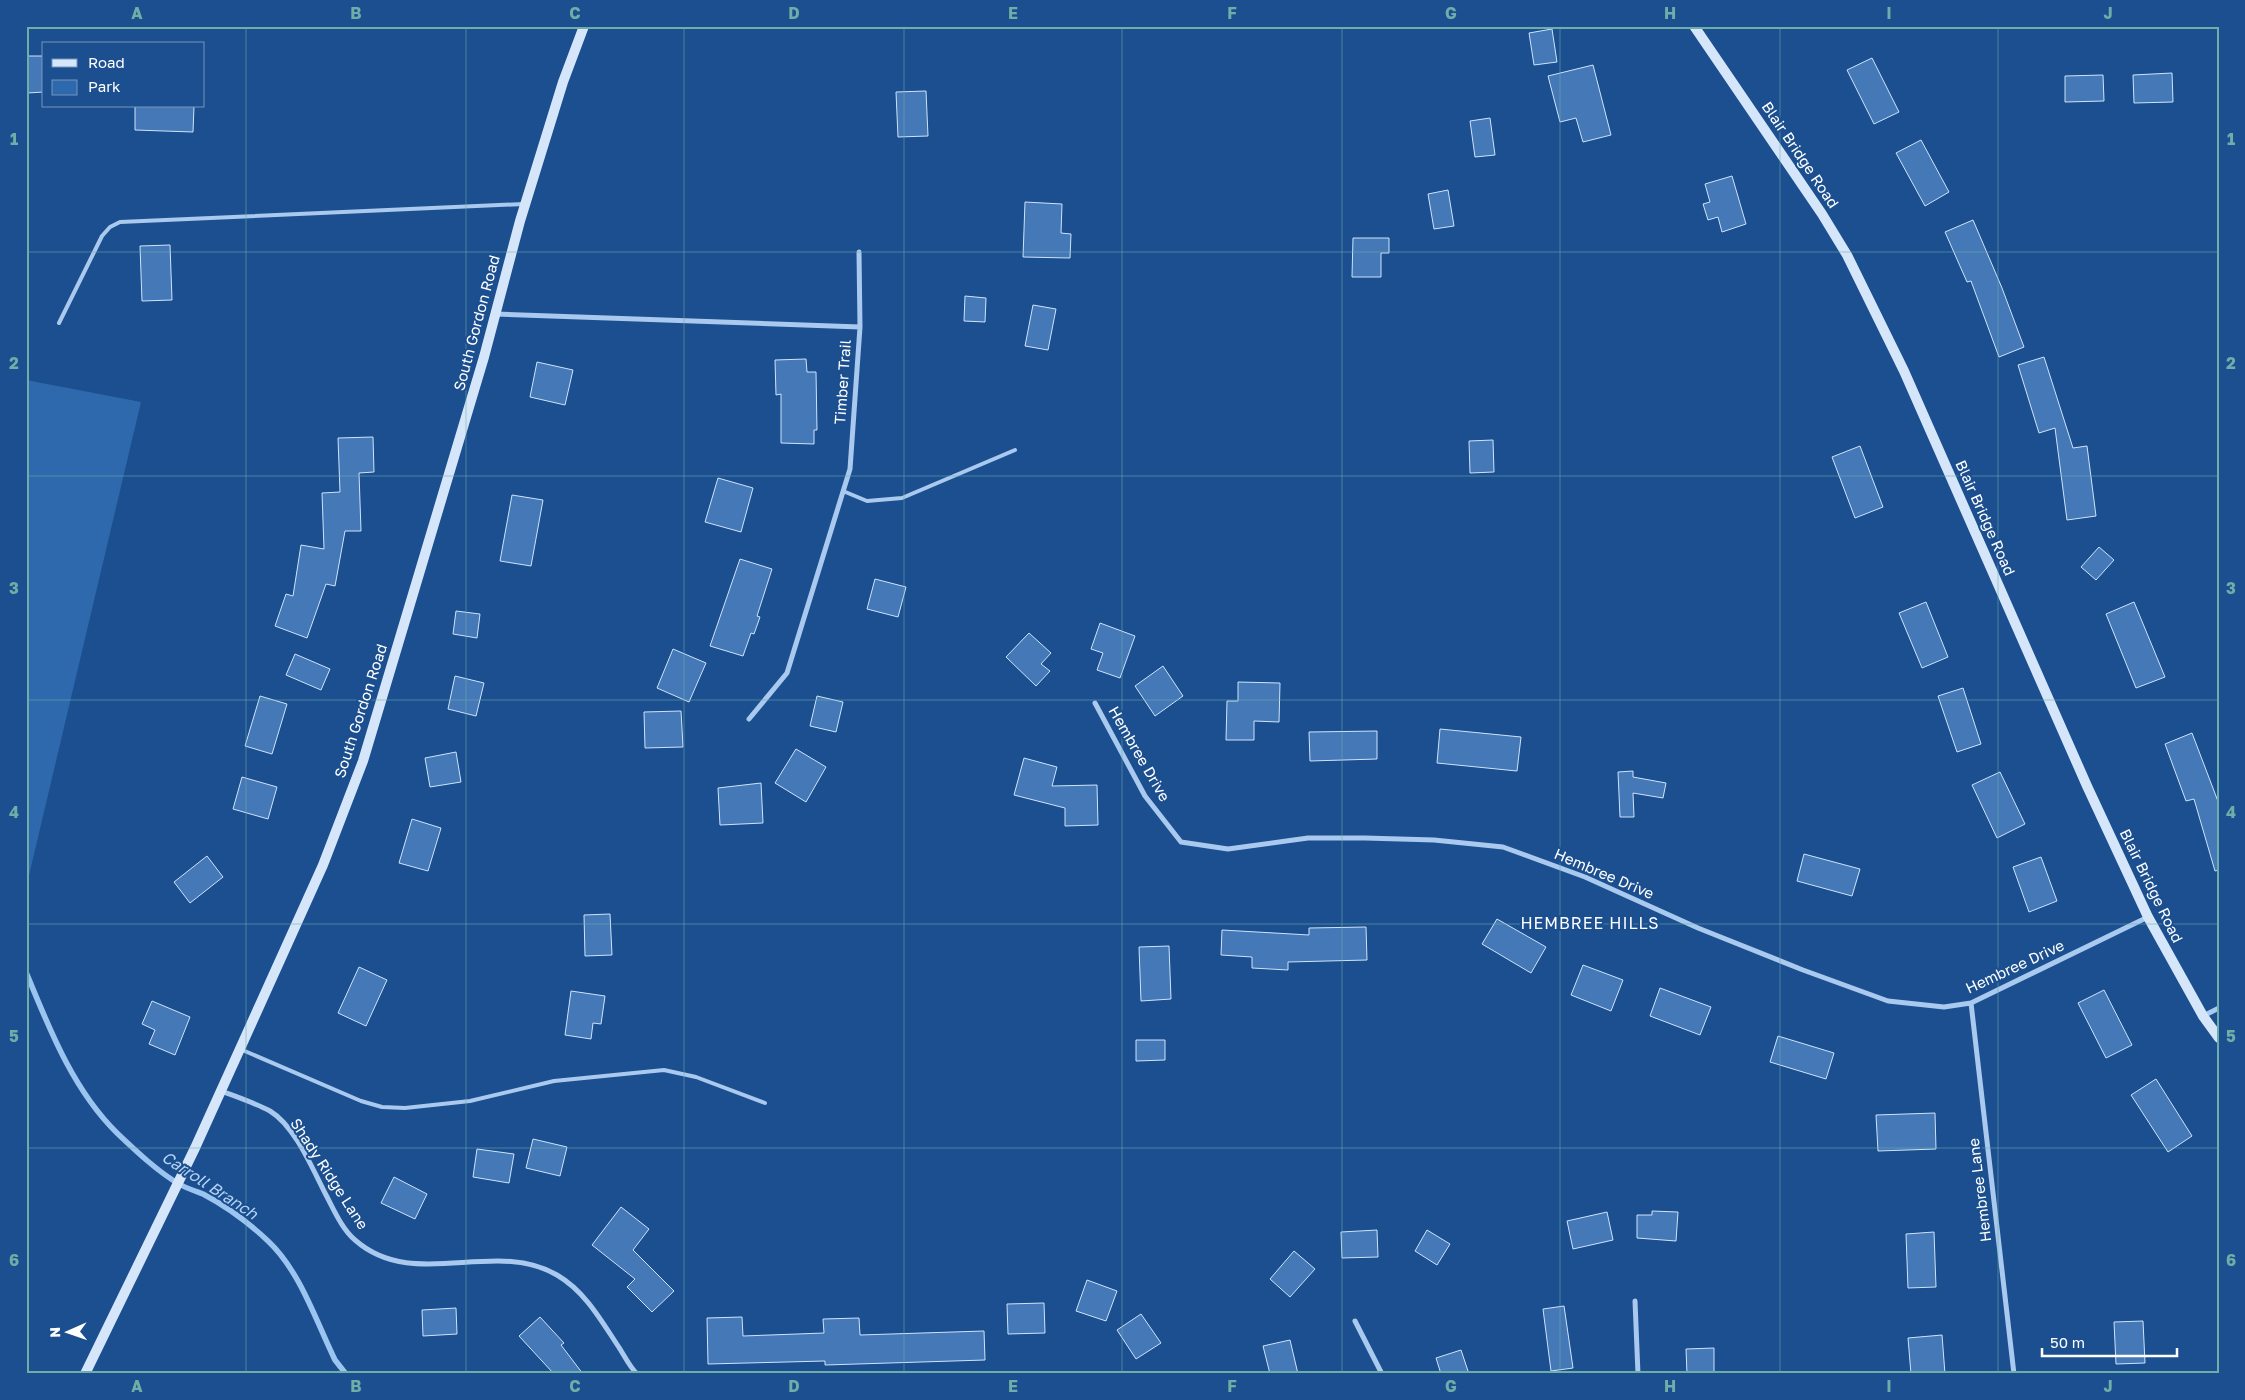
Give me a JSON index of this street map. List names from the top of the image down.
{
  "streets": {
    "street": [
      "Blair Bridge Road",
      "South Gordon Road",
      "Timber Trail",
      "Hembree Drive",
      "Shady Ridge Lane",
      "Hembree Lane"
    ]
  },
  "crossings": [
    ["Blair Bridge Road", "Hembree Drive"],
    ["South Gordon Road", "Timber Trail"],
    ["South Gordon Road", "Shady Ridge Lane"],
    ["Hembree Drive", "Hembree Lane"]
  ],
  "districts": ["HEMBREE HILLS"],
  "water": ["Carroll Branch"],
  "legend": ["Road", "Park"],
  "scale_bar": "50 m",
  "north": "left",
  "grid": {
    "columns": [
      "A",
      "B",
      "C",
      "D",
      "E",
      "F",
      "G",
      "H",
      "I",
      "J"
    ],
    "rows": [
      "1",
      "2",
      "3",
      "4",
      "5",
      "6"
    ]
  }
}
